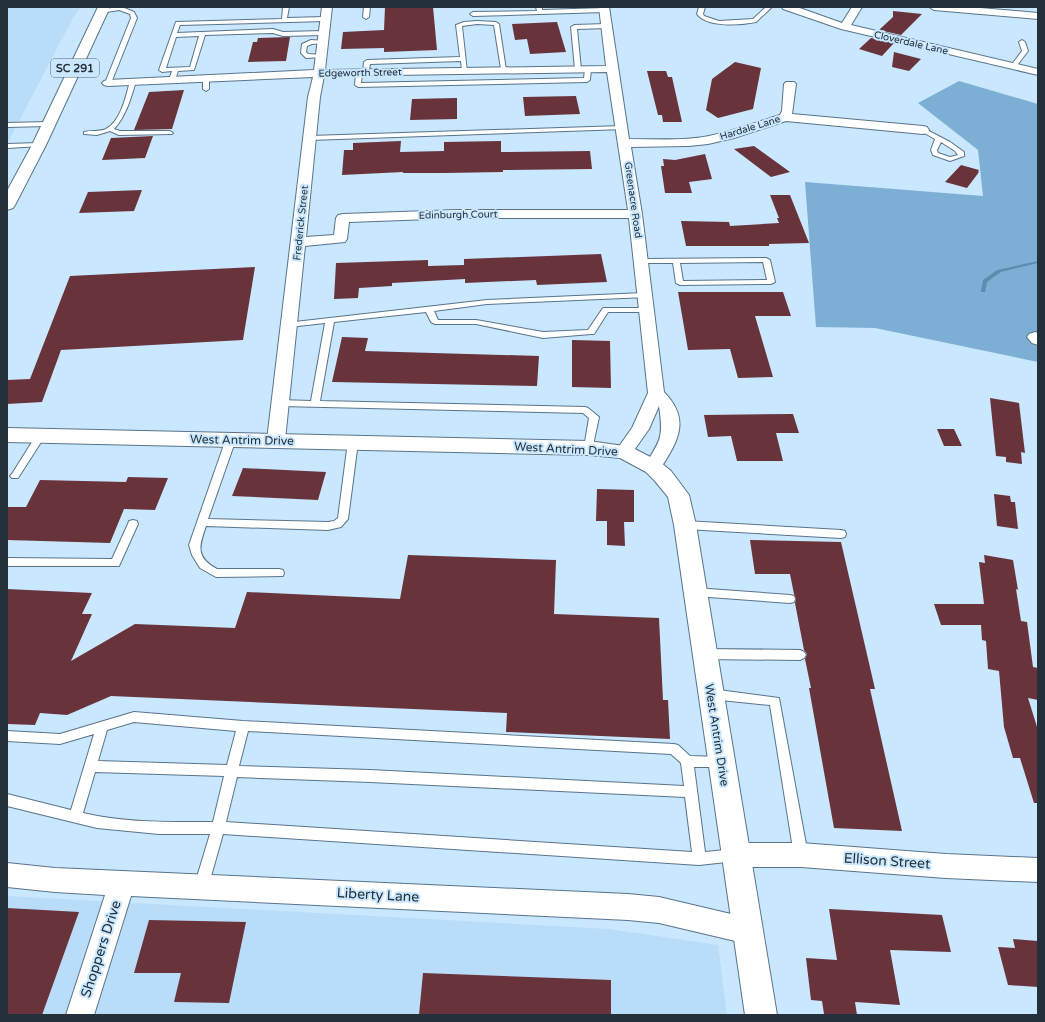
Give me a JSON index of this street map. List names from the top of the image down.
{
  "streets": {
    "street": [
      "Cloverdale Lane",
      "SC 291",
      "Edgeworth Street",
      "Hardale Lane",
      "Greenacre Road",
      "Edinburgh Court",
      "Frederick Street",
      "West Antrim Drive",
      "Ellison Street",
      "Liberty Lane",
      "Shoppers Drive"
    ]
  },
  "crossings": [
    ["Edgeworth Street", "Greenacre Road"],
    ["Edgeworth Street", "Frederick Street"],
    ["Hardale Lane", "Greenacre Road"],
    ["Greenacre Road", "Edinburgh Court"],
    ["Greenacre Road", "West Antrim Drive"],
    ["Edinburgh Court", "Frederick Street"],
    ["Frederick Street", "West Antrim Drive"],
    ["West Antrim Drive", "Ellison Street"],
    ["West Antrim Drive", "Liberty Lane"],
    ["Liberty Lane", "Shoppers Drive"]
  ]
}
